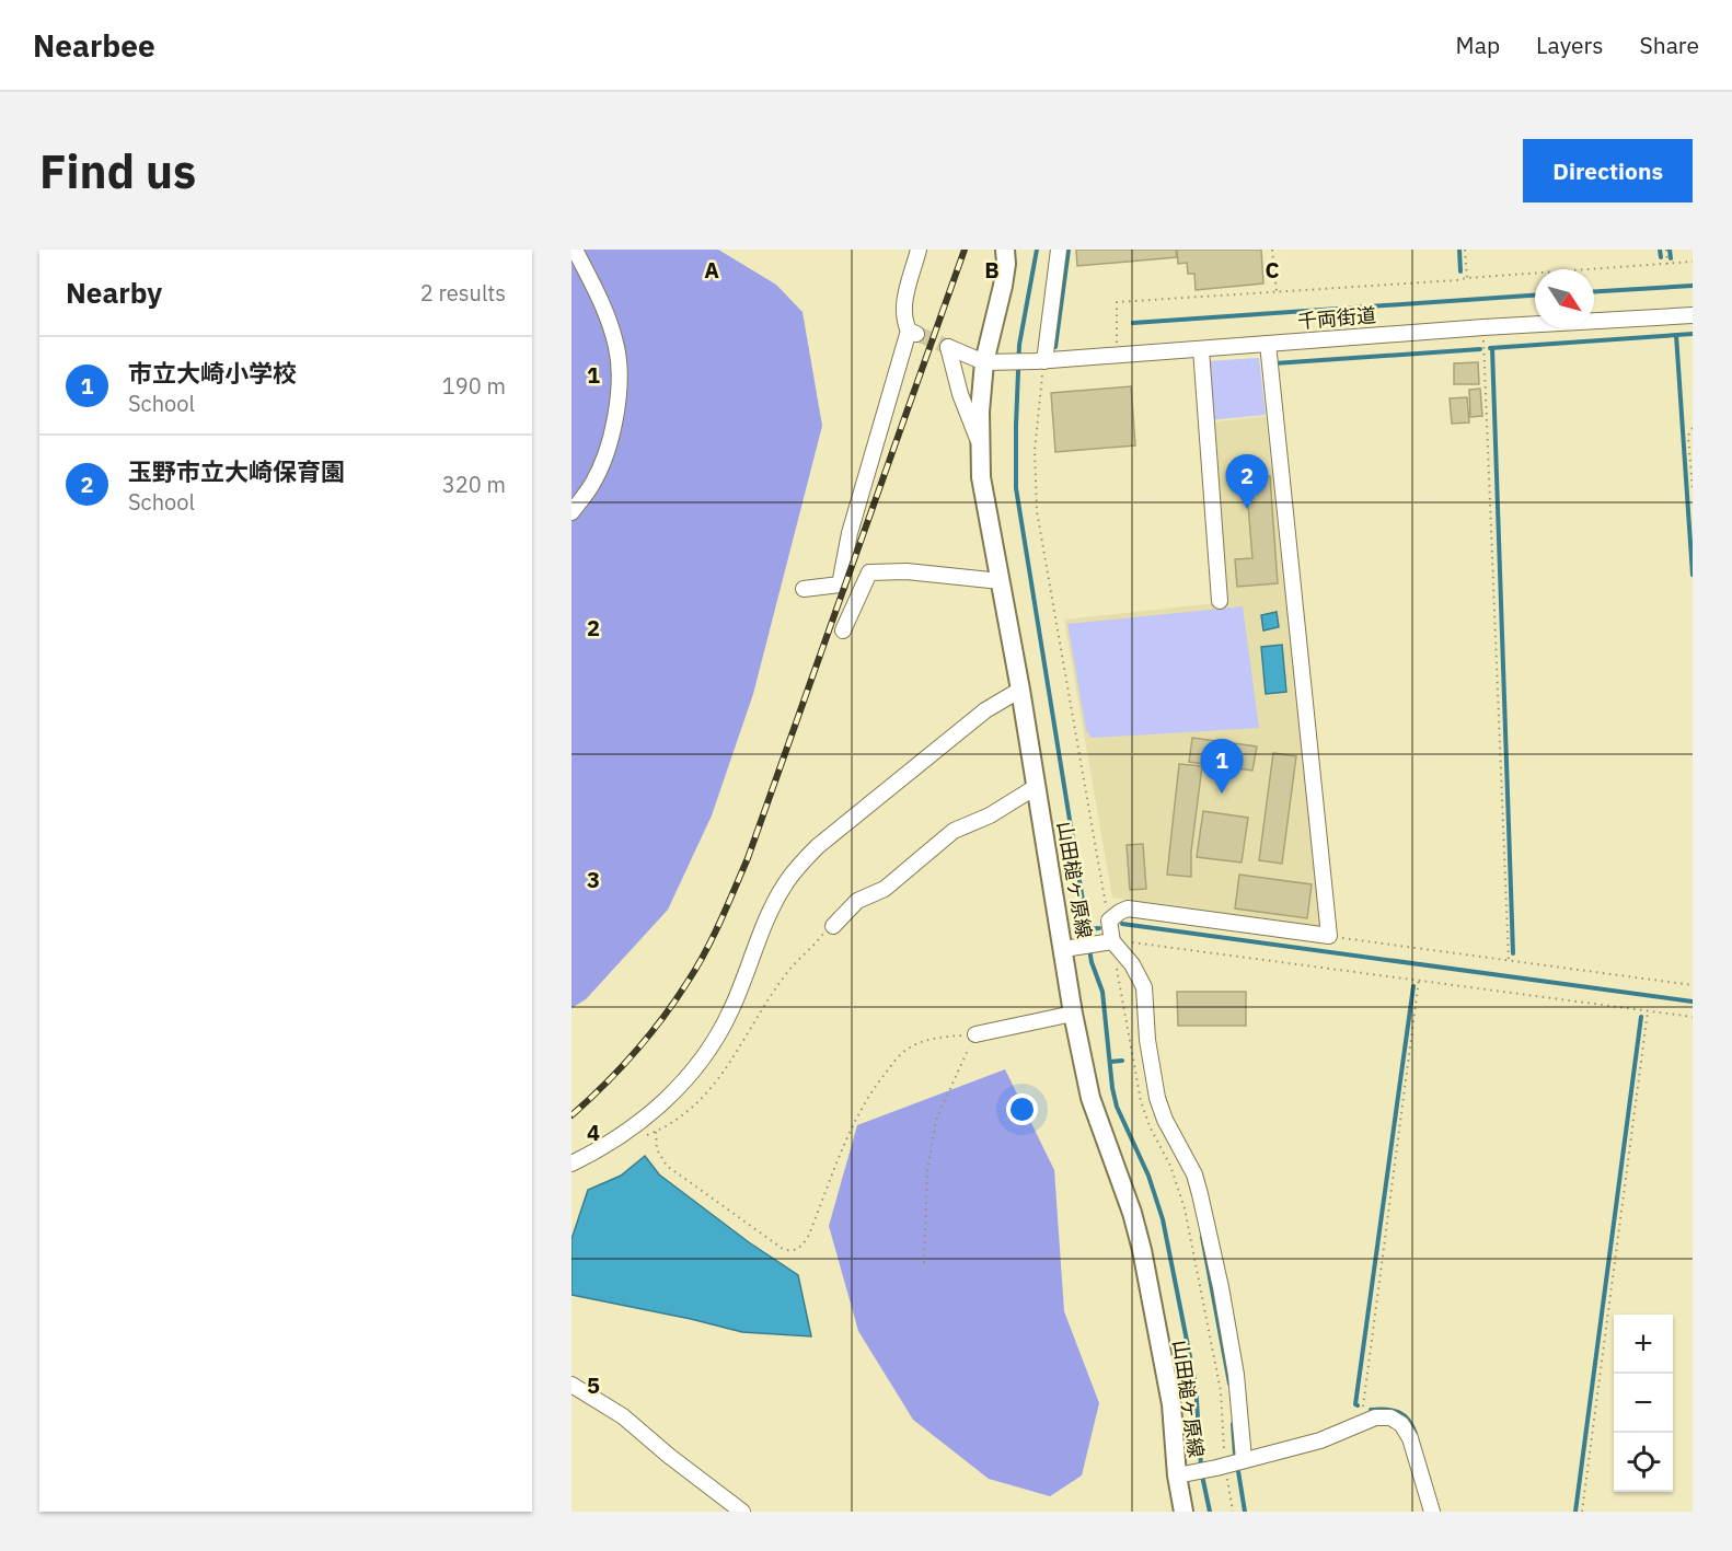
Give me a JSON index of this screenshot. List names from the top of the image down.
{
  "streets": {
    "main road": ["山田槌ヶ原線"],
    "street": ["千両街道"]
  },
  "crossings": [
    ["千両街道", "山田槌ヶ原線"]
  ],
  "north": "bottom right",
  "page": {
    "header": "Nearbee",
    "nav": ["Map", "Layers", "Share"],
    "buttons": "Directions",
    "title": "Find us",
    "heading": ["Nearby", "2 results"],
    "list": [
      {
        "mark": "1",
        "name": "市立大崎小学校",
        "note": "School",
        "value": "190 m"
      },
      {
        "mark": "2",
        "name": "玉野市立大崎保育園",
        "note": "School",
        "value": "320 m"
      }
    ],
    "pins": ["2", "1"],
    "map_buttons": ["+", "−"]
  },
  "grid": {
    "columns": ["A", "B", "C"],
    "rows": [
      "1",
      "2",
      "3",
      "4",
      "5"
    ]
  }
}
